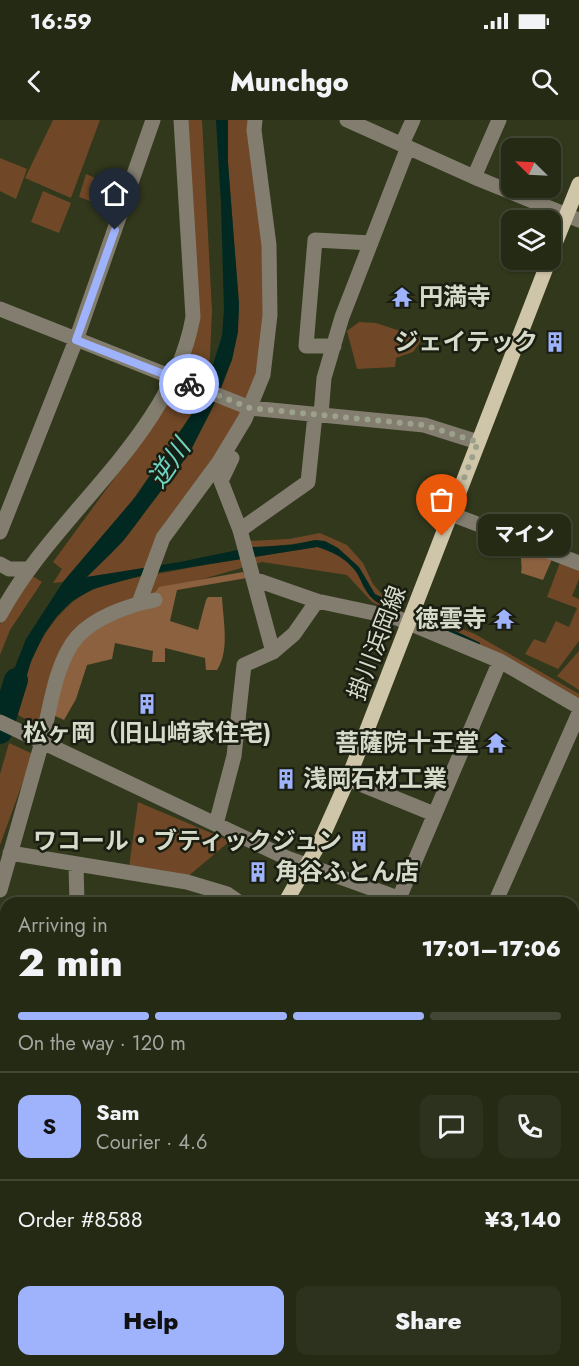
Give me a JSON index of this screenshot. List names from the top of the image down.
{
  "streets": {
    "main road": ["掛川浜岡線"]
  },
  "water": ["逆川"],
  "places": {
    "temple": ["円満寺", "徳雲寺", "菩薩院十王堂"],
    "building": [
      "ジェイテック",
      "松ヶ岡（旧山﨑家住宅)",
      "浅岡石材工業",
      "ワコール・ブティックジュン",
      "角谷ふとん店"
    ],
    "other": ["マイン"]
  },
  "north": "top left",
  "page": {
    "status": "16:59",
    "header": "Munchgo",
    "bubble": "マイン",
    "heading": ["2 min", "Arriving in", "17:01–17:06"],
    "panel": [
      "Sam",
      "Courier · 4.6",
      "Order #8588",
      "¥3,140"
    ],
    "bar": "On the way · 120 m",
    "round": "S",
    "buttons": ["Help", "Share"]
  }
}
